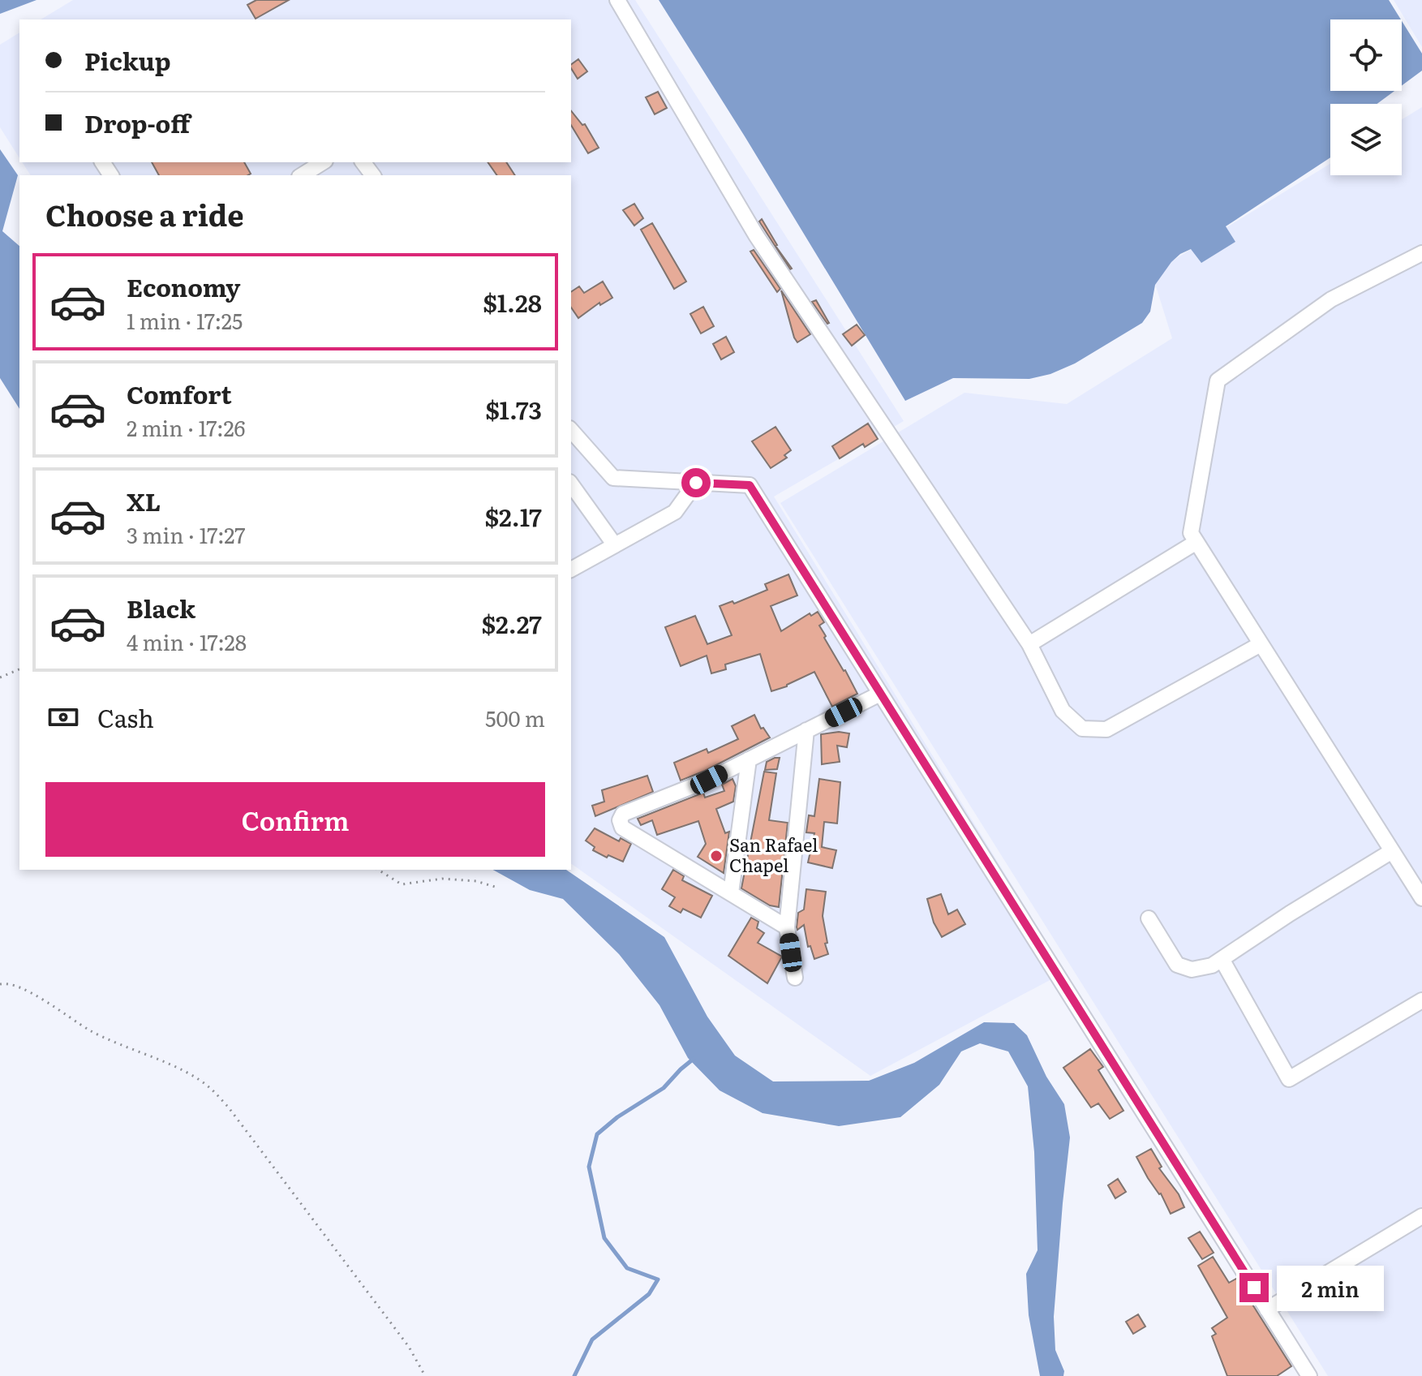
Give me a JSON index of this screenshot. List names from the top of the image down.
{
  "places": ["San Rafael Chapel"],
  "page": {
    "banner": ["Pickup", "Drop-off"],
    "heading": "Choose a ride",
    "list": [
      {
        "name": "Economy",
        "note": "1 min · 17:25",
        "value": "$1.28"
      },
      {
        "name": "Comfort",
        "note": "2 min · 17:26",
        "value": "$1.73"
      },
      {
        "name": "XL",
        "note": "3 min · 17:27",
        "value": "$2.17"
      },
      {
        "name": "Black",
        "note": "4 min · 17:28",
        "value": "$2.27"
      }
    ],
    "pay": ["Cash", "500 m"],
    "buttons": "Confirm",
    "bubble": "2 min"
  }
}
